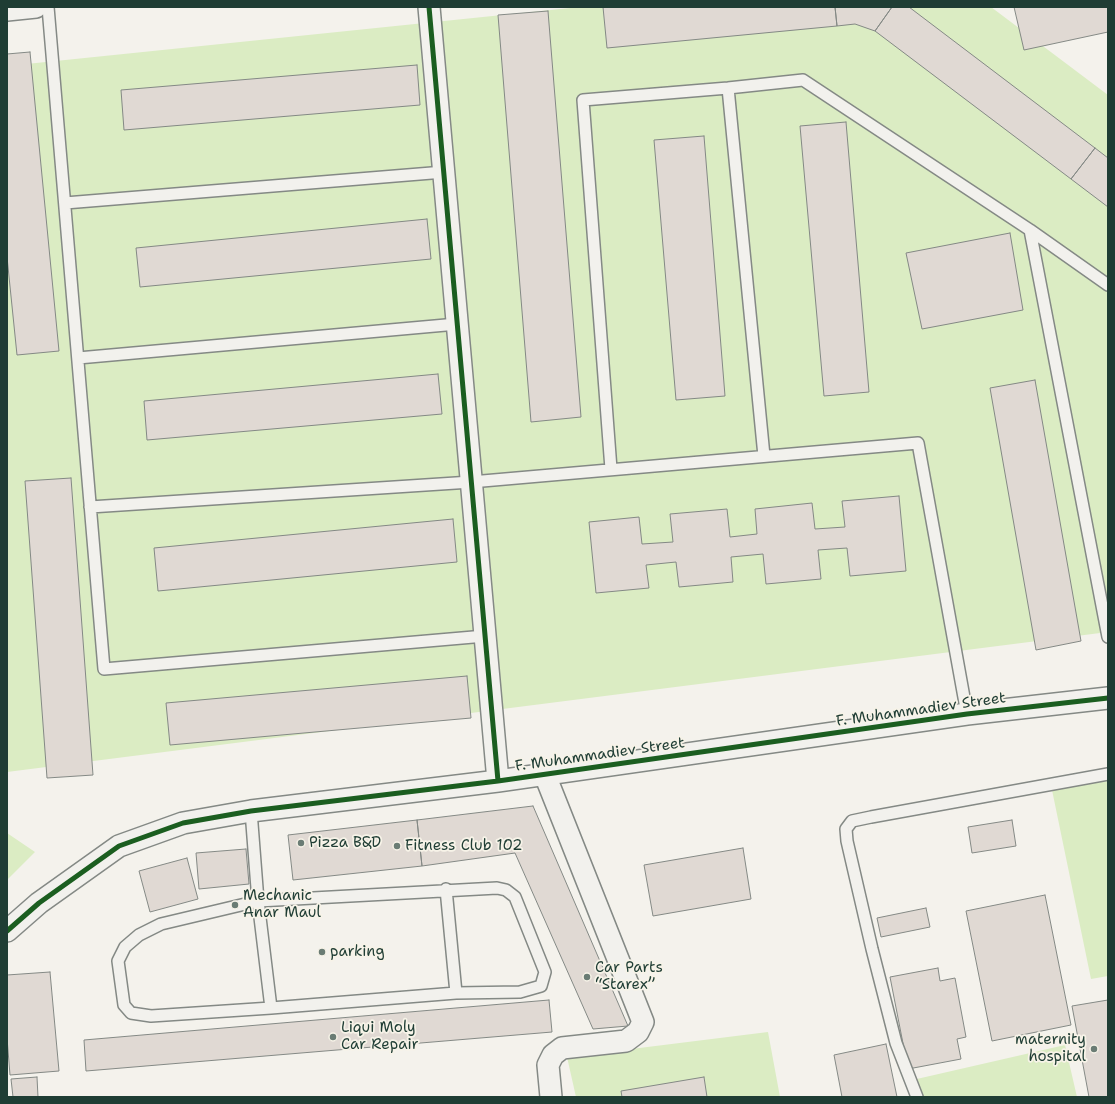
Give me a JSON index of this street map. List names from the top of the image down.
{
  "streets": {
    "street": ["F. Muhammadiev Street"]
  },
  "places": [
    "Pizza B&D",
    "Fitness Club 102",
    "Mechanic Anar Maul",
    "parking",
    "Car Parts “Starex”",
    "Liqui Moly Car Repair",
    "maternity hospital"
  ]
}
